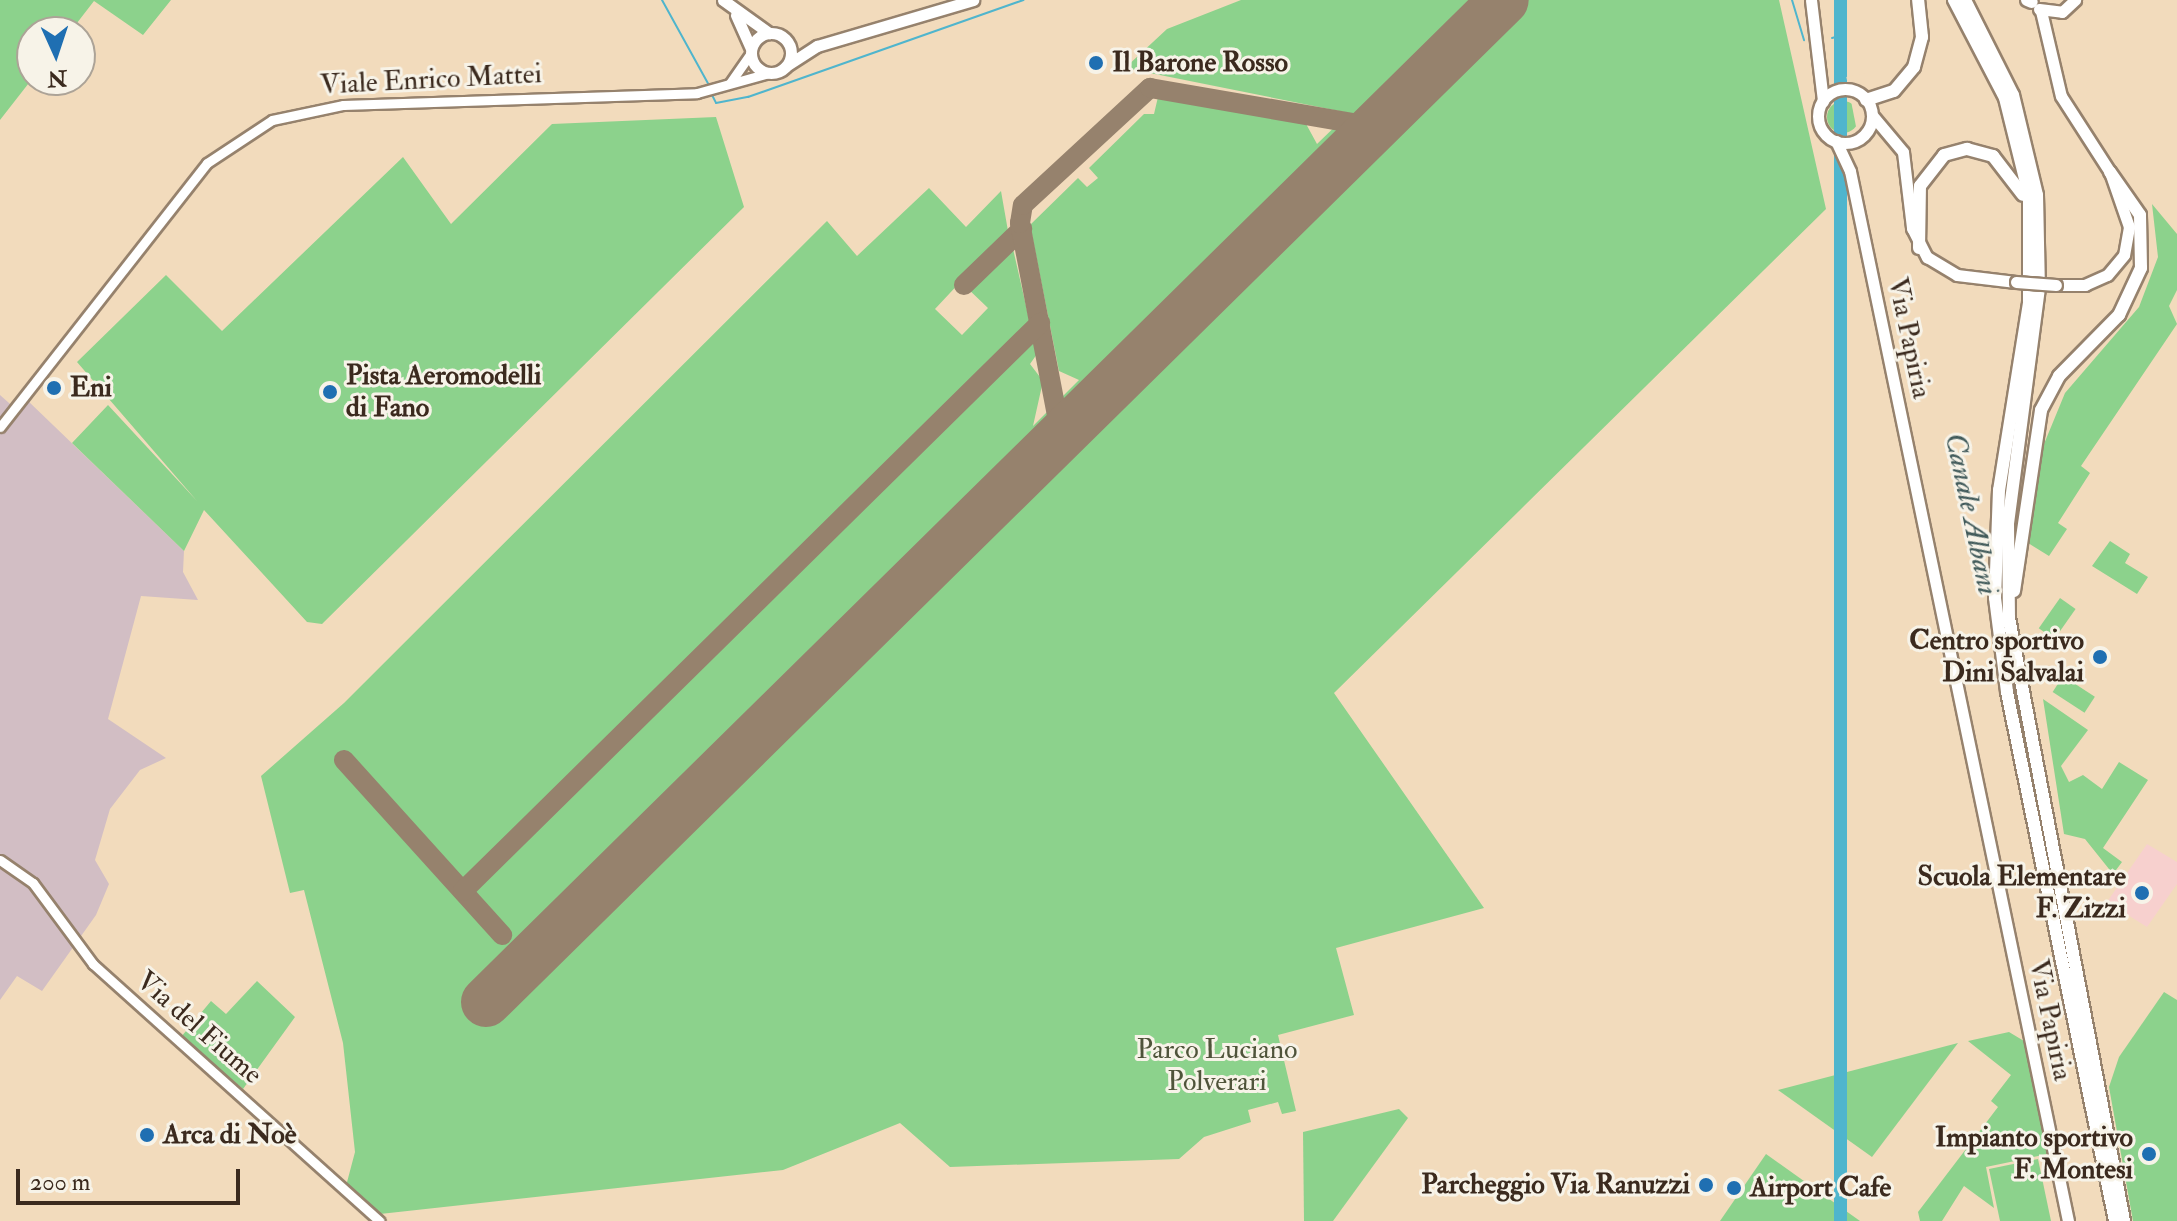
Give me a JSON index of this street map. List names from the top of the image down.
{
  "streets": {
    "main road": ["Via Papiria"],
    "street": ["Viale Enrico Mattei", "Via del Fiume"]
  },
  "water": ["Canale Albani"],
  "parks": ["Parco Luciano Polverari"],
  "places": [
    "Il Barone Rosso",
    "Eni",
    "Pista Aeromodelli di Fano",
    "Centro sportivo Dini Salvalai",
    "Scuola Elementare F. Zizzi",
    "Arca di Noè",
    "Impianto sportivo F. Montesi",
    "Parcheggio Via Ranuzzi",
    "Airport Cafe"
  ],
  "scale_bar": "200 m",
  "north": "bottom"
}
